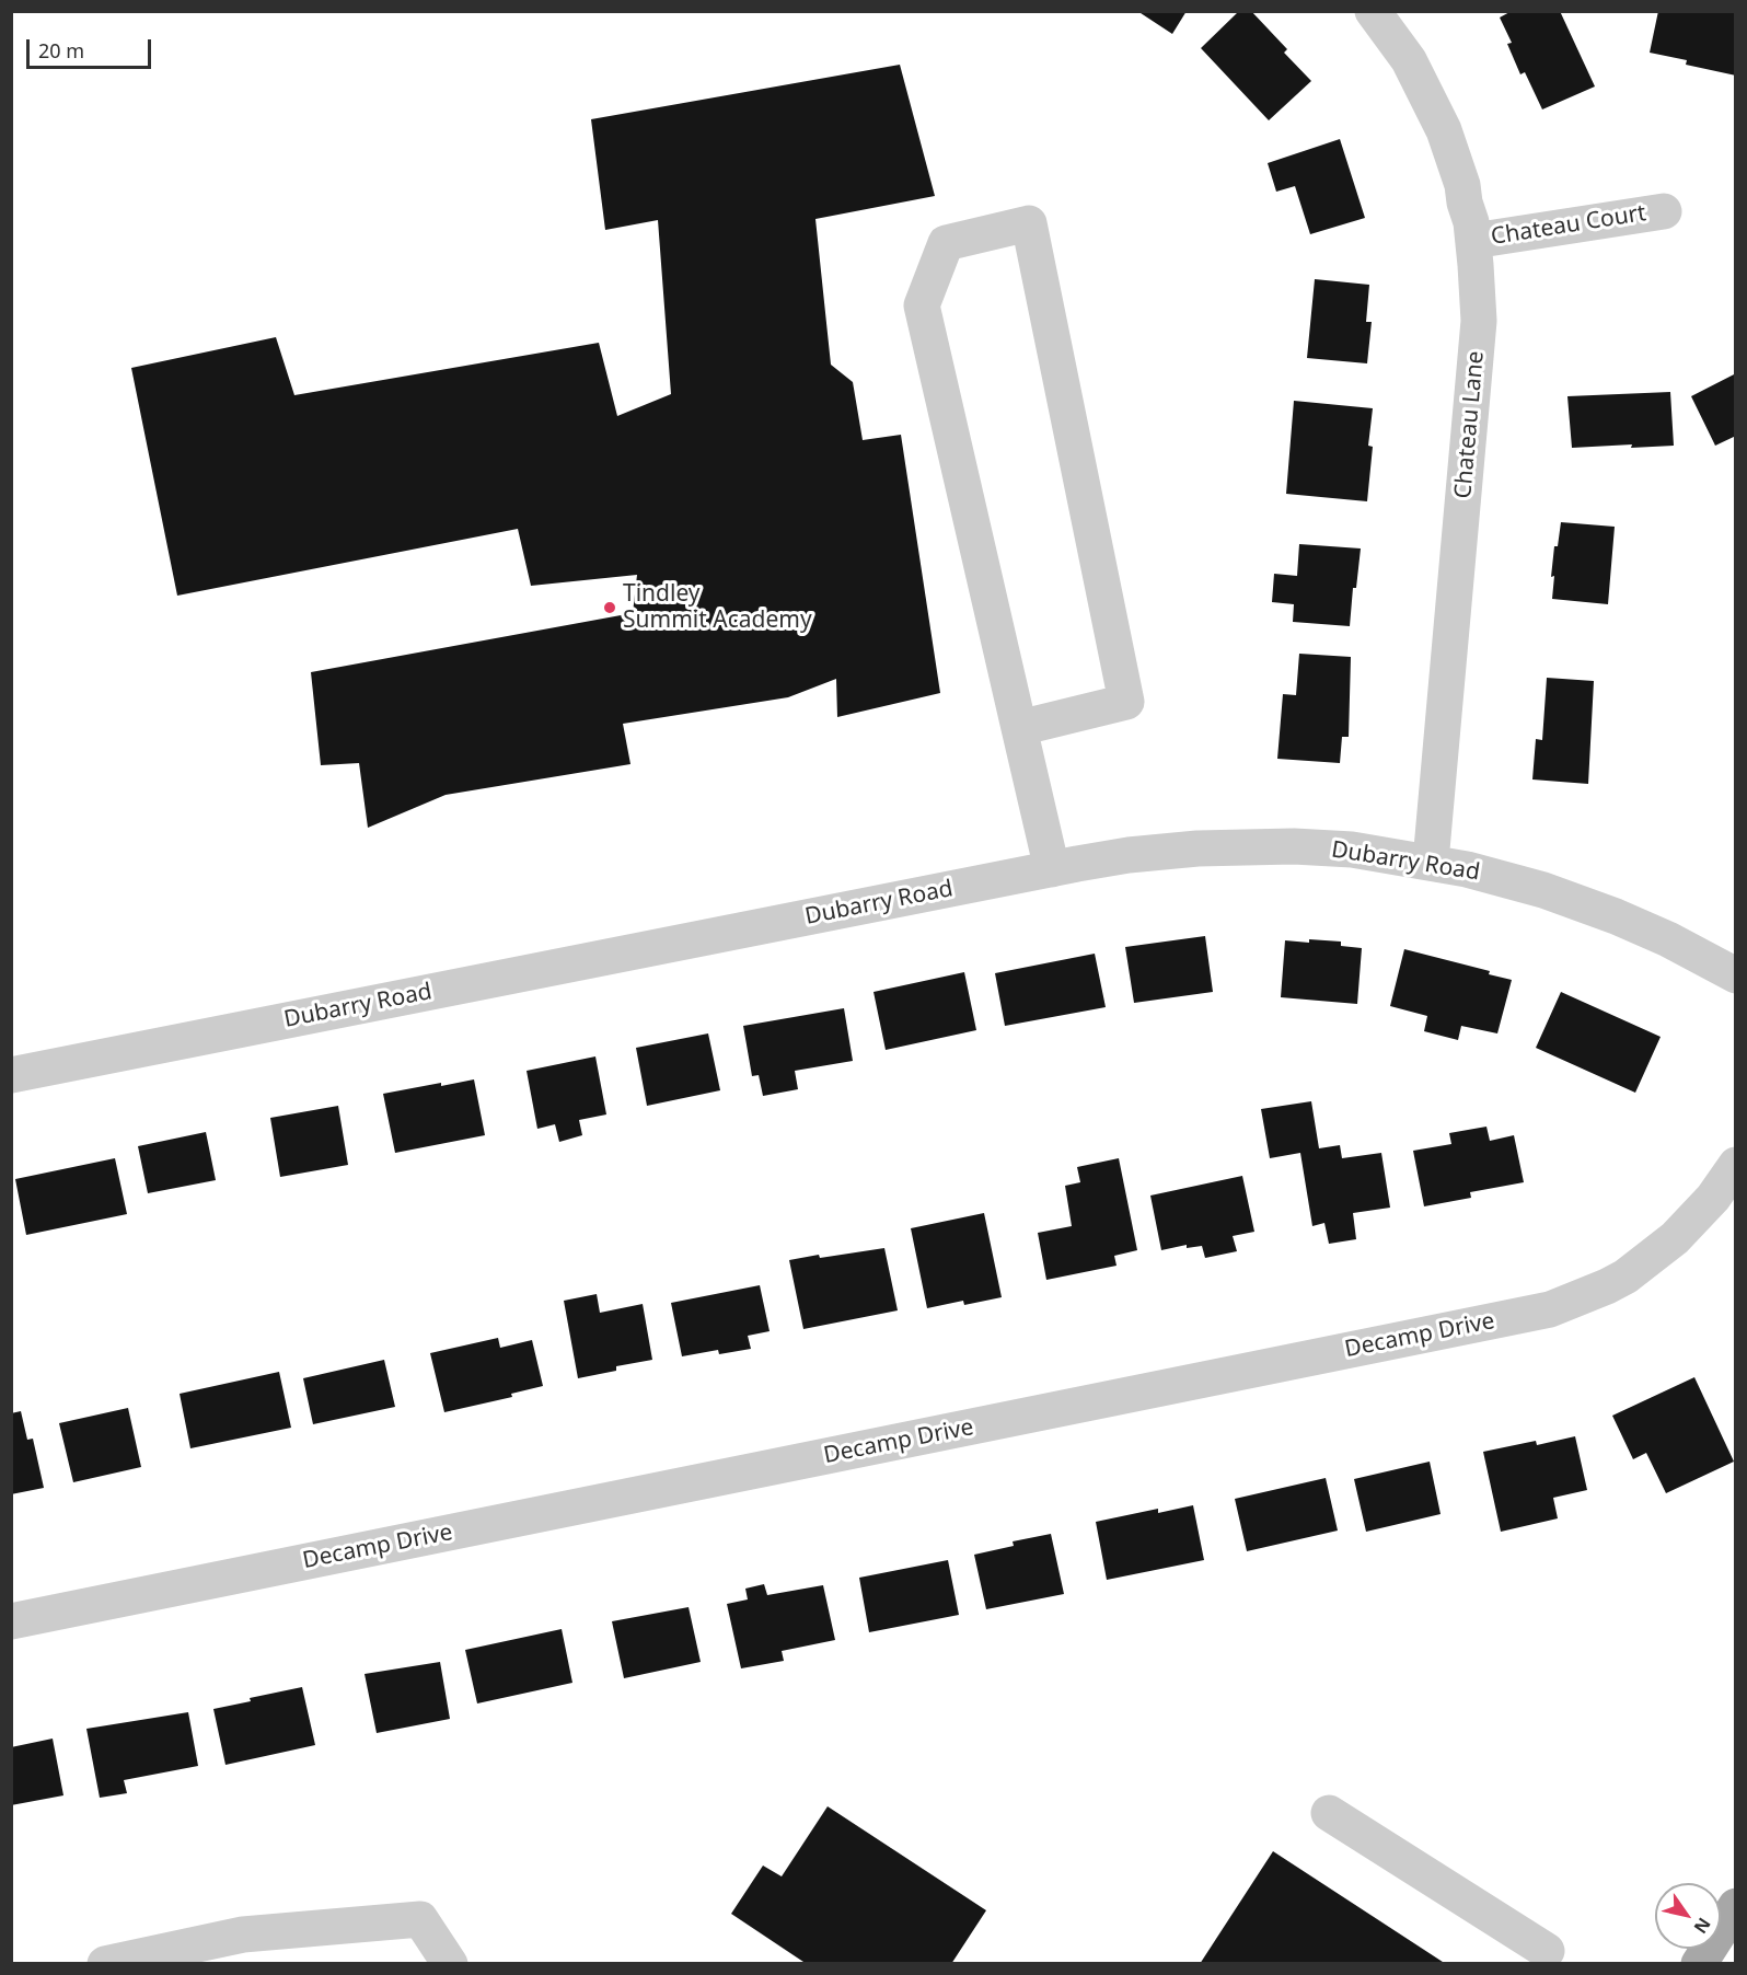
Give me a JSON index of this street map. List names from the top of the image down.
{
  "streets": {
    "street": [
      "Chateau Court",
      "Chateau Lane",
      "Dubarry Road",
      "Decamp Drive"
    ]
  },
  "crossings": [
    ["Chateau Court", "Chateau Lane"],
    ["Chateau Lane", "Dubarry Road"]
  ],
  "places": ["Tindley Summit Academy"],
  "scale_bar": "20 m",
  "north": "bottom right"
}
